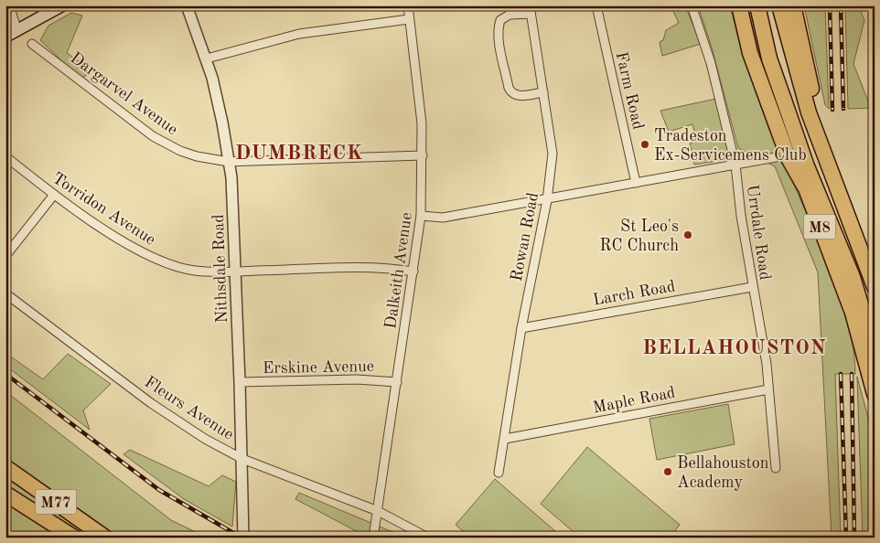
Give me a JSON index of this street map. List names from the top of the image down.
{
  "streets": {
    "highway": ["M8", "M77"],
    "street": [
      "Farm Road",
      "Dargarvel Avenue",
      "Torridon Avenue",
      "Urrdale Road",
      "Rowan Road",
      "Nithsdale Road",
      "Dalkeith Avenue",
      "Larch Road",
      "Erskine Avenue",
      "Maple Road",
      "Fleurs Avenue"
    ]
  },
  "crossings": [
    ["Dargarvel Avenue", "Nithsdale Road"],
    ["Dargarvel Avenue", "Dalkeith Avenue"],
    ["Torridon Avenue", "Nithsdale Road"],
    ["Torridon Avenue", "Dalkeith Avenue"],
    ["Urrdale Road", "Larch Road"],
    ["Urrdale Road", "Maple Road"],
    ["Rowan Road", "Larch Road"],
    ["Rowan Road", "Maple Road"],
    ["Nithsdale Road", "Erskine Avenue"],
    ["Nithsdale Road", "Fleurs Avenue"],
    ["Dalkeith Avenue", "Erskine Avenue"],
    ["Dalkeith Avenue", "Fleurs Avenue"]
  ],
  "districts": ["DUMBRECK", "BELLAHOUSTON"],
  "places": ["Tradeston Ex-Servicemens Club", "St Leo's RC Church", "Bellahouston Academy"]
}
